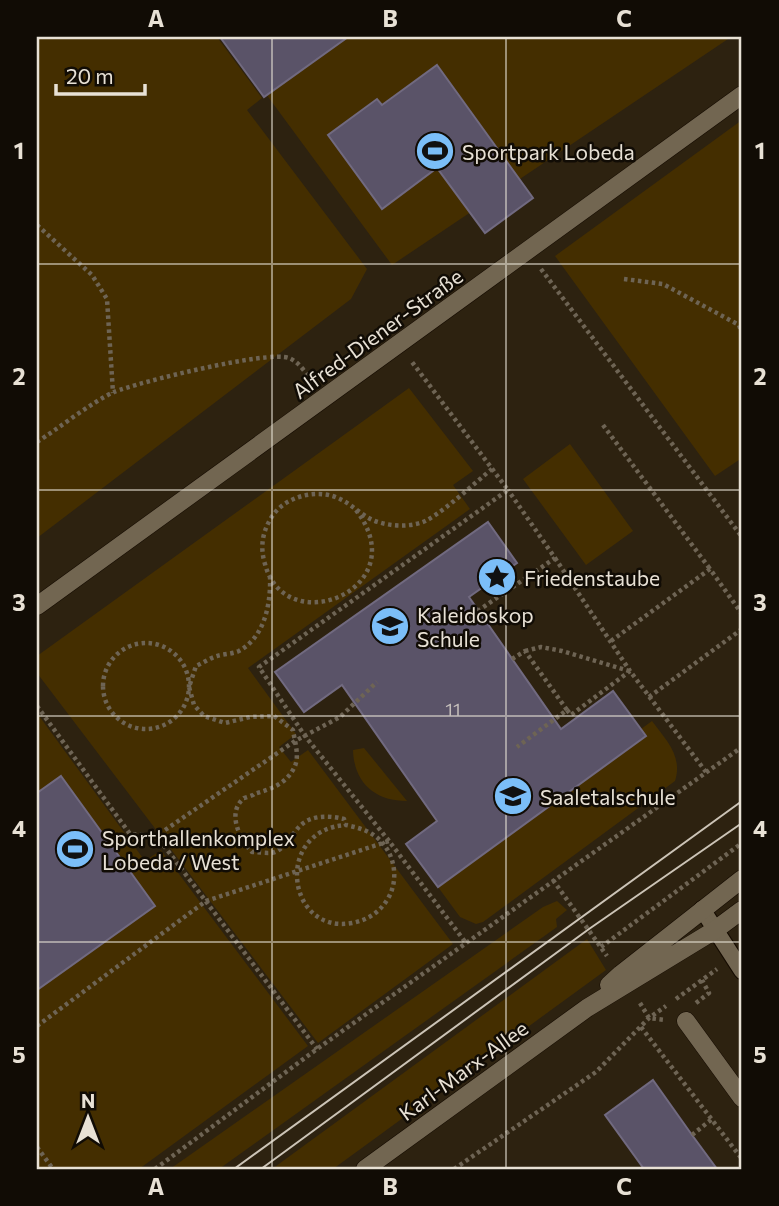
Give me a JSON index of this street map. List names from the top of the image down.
{
  "streets": {
    "street": ["Alfred-Diener-Straße", "Karl-Marx-Allee"]
  },
  "places": {
    "sports": ["Sportpark Lobeda", "Sporthallenkomplex Lobeda / West"],
    "place": ["Friedenstaube"],
    "school or university": ["Kaleidoskop Schule", "Saaletalschule"]
  },
  "house_numbers": ["11"],
  "scale_bar": "20 m",
  "north": "top",
  "grid": {
    "columns": ["A", "B", "C"],
    "rows": [
      "1",
      "2",
      "3",
      "4",
      "5"
    ]
  }
}
